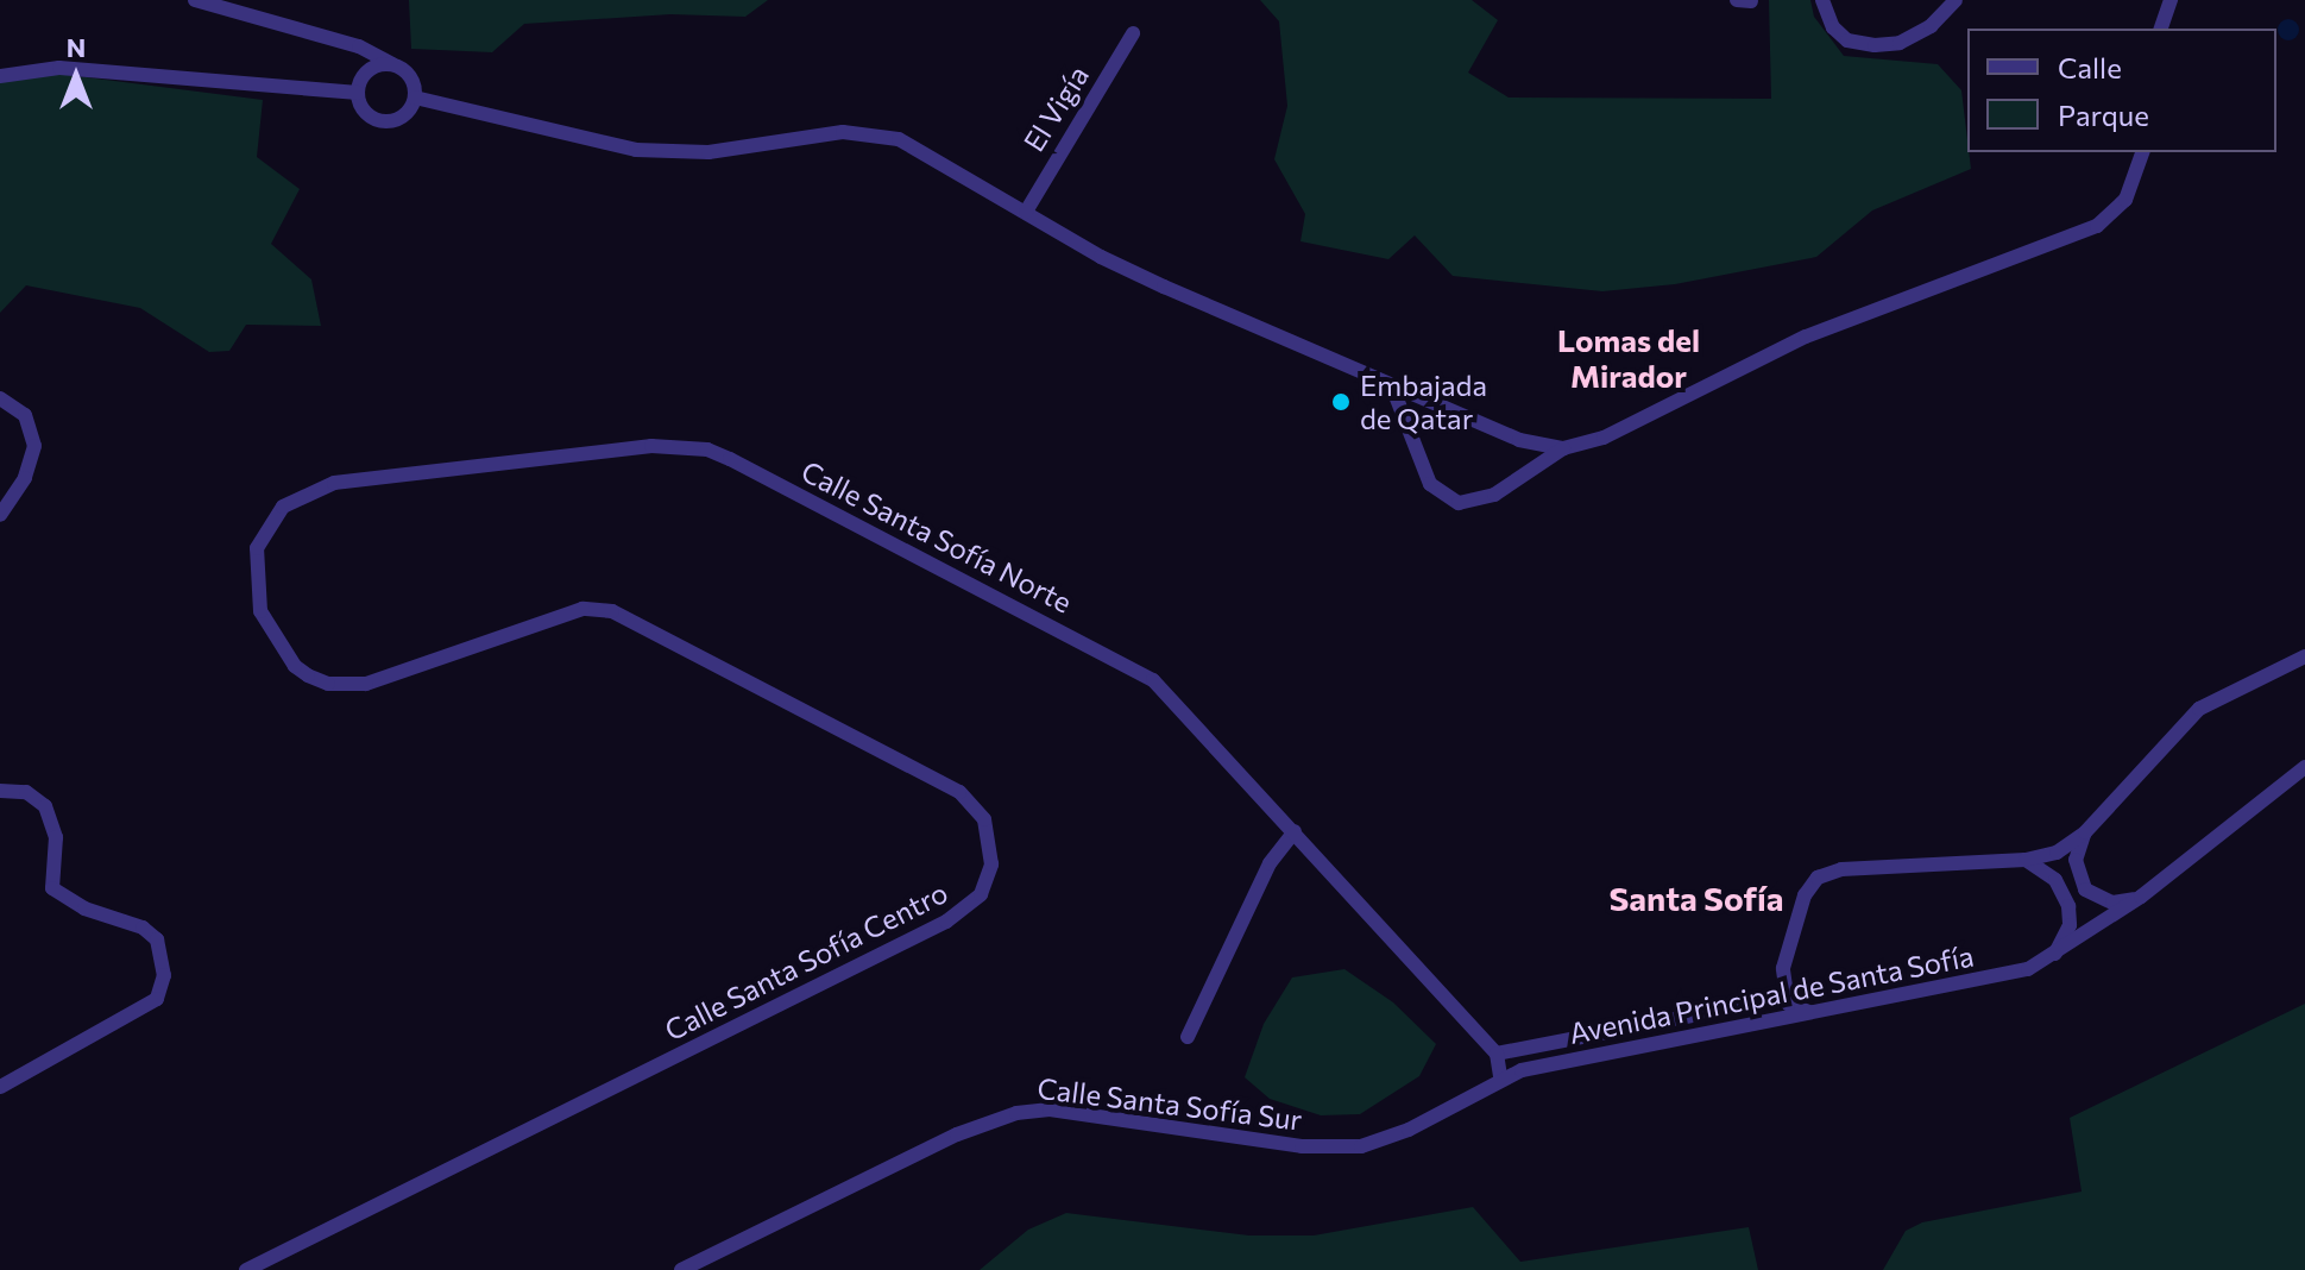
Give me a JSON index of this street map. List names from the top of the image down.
{
  "streets": {
    "street": [
      "El Vigía",
      "Calle Santa Sofía Norte",
      "Calle Santa Sofía Centro",
      "Avenida Principal de Santa Sofía",
      "Calle Santa Sofía Sur"
    ]
  },
  "crossings": [
    ["Calle Santa Sofía Norte", "Calle Santa Sofía Centro"],
    ["Calle Santa Sofía Norte", "Avenida Principal de Santa Sofía"],
    ["Avenida Principal de Santa Sofía", "Calle Santa Sofía Sur"]
  ],
  "districts": ["Lomas del Mirador", "Santa Sofía"],
  "places": ["Embajada de Qatar"],
  "legend": ["Calle", "Parque"],
  "north": "top"
}
